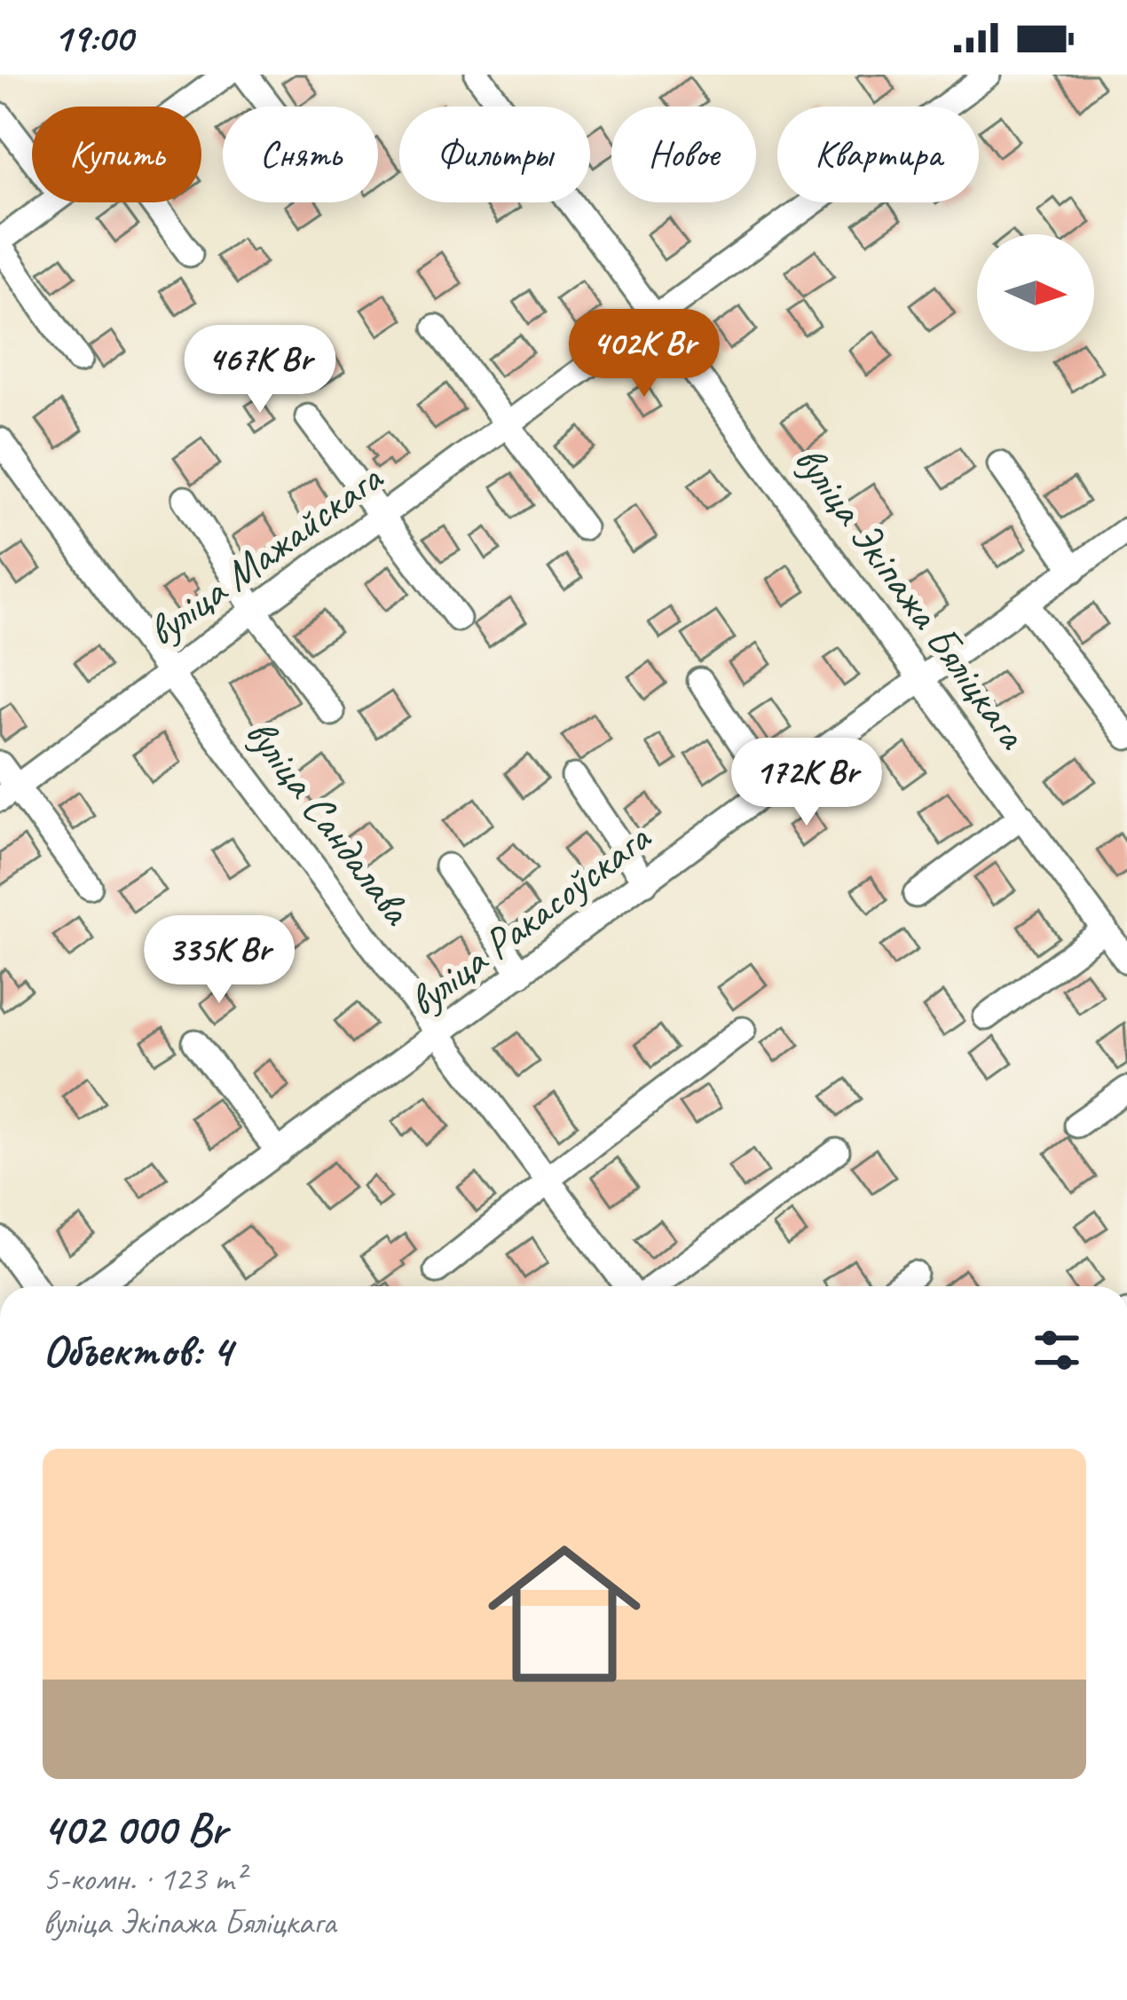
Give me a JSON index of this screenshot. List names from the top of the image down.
{
  "streets": {
    "street": [
      "вуліца Мажайскага",
      "вуліца Экіпажа Бяліцкага",
      "вуліца Сандалава",
      "вуліца Ракасоўскага"
    ]
  },
  "crossings": [
    ["вуліца Мажайскага", "вуліца Экіпажа Бяліцкага"],
    ["вуліца Мажайскага", "вуліца Сандалава"],
    ["вуліца Экіпажа Бяліцкага", "вуліца Ракасоўскага"],
    ["вуліца Сандалава", "вуліца Ракасоўскага"]
  ],
  "north": "right",
  "page": {
    "status": "19:00",
    "chip": [
      "Купить",
      "Снять",
      "Фильтры",
      "Новое",
      "Квартира"
    ],
    "price": [
      "402K Br",
      "467K Br",
      "172K Br",
      "335K Br"
    ],
    "heading": "Объектов: 4",
    "list": [
      {
        "name": "402 000 Br",
        "note": "5-комн. · 123 m² · вуліца Экіпажа Бяліцкага"
      }
    ]
  }
}
